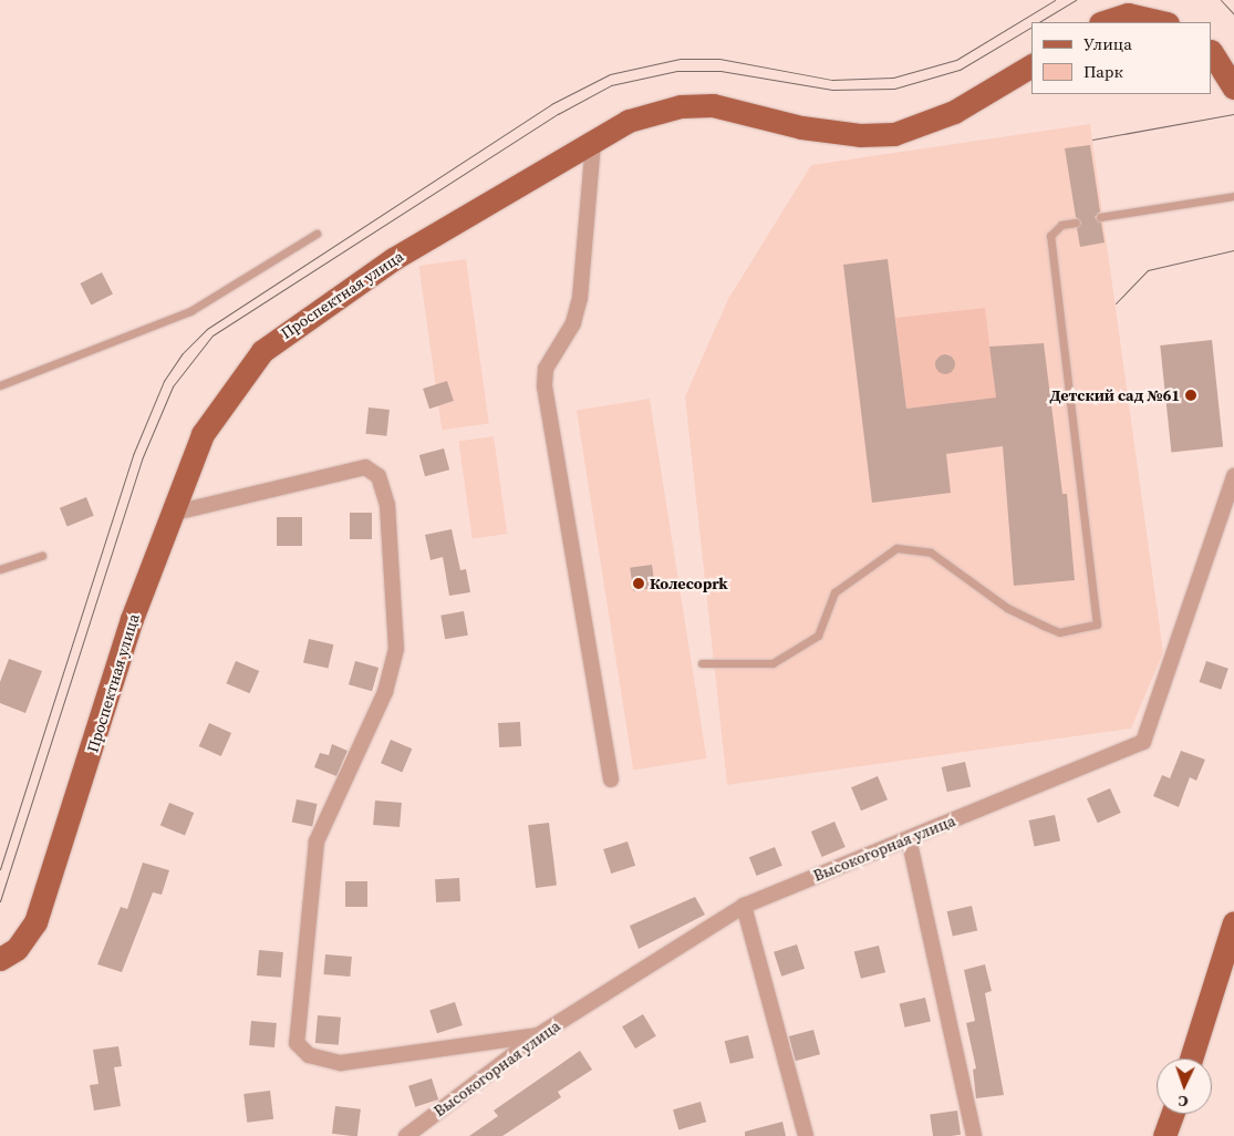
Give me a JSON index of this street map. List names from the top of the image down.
{
  "streets": {
    "main road": ["Проспектная улица"],
    "street": ["Высокогорная улица"]
  },
  "places": ["Детский сад №61", "Колесоprk"],
  "legend": ["Улица", "Парк"],
  "north": "bottom"
}
